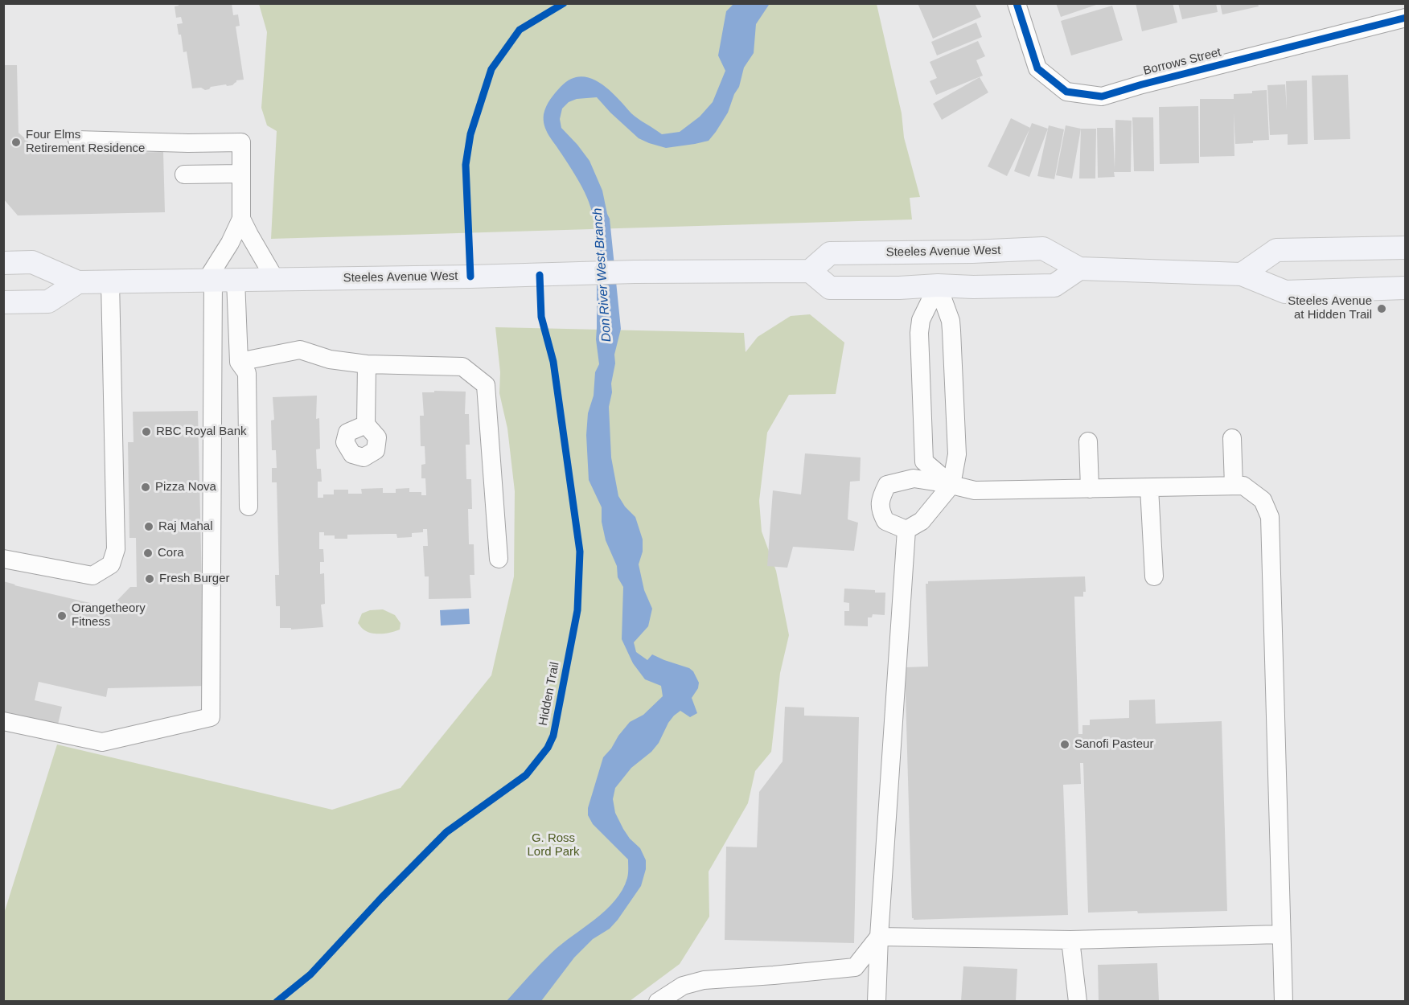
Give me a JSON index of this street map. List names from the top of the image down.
{
  "streets": {
    "main road": ["Steeles Avenue West"],
    "street": ["Borrows Street"],
    "cycle path": ["Hidden Trail"]
  },
  "water": ["Don River West Branch"],
  "parks": ["G. Ross Lord Park"],
  "places": [
    "Four Elms Retirement Residence",
    "Steeles Avenue at Hidden Trail",
    "RBC Royal Bank",
    "Pizza Nova",
    "Raj Mahal",
    "Cora",
    "Fresh Burger",
    "Orangetheory Fitness",
    "Sanofi Pasteur"
  ]
}
